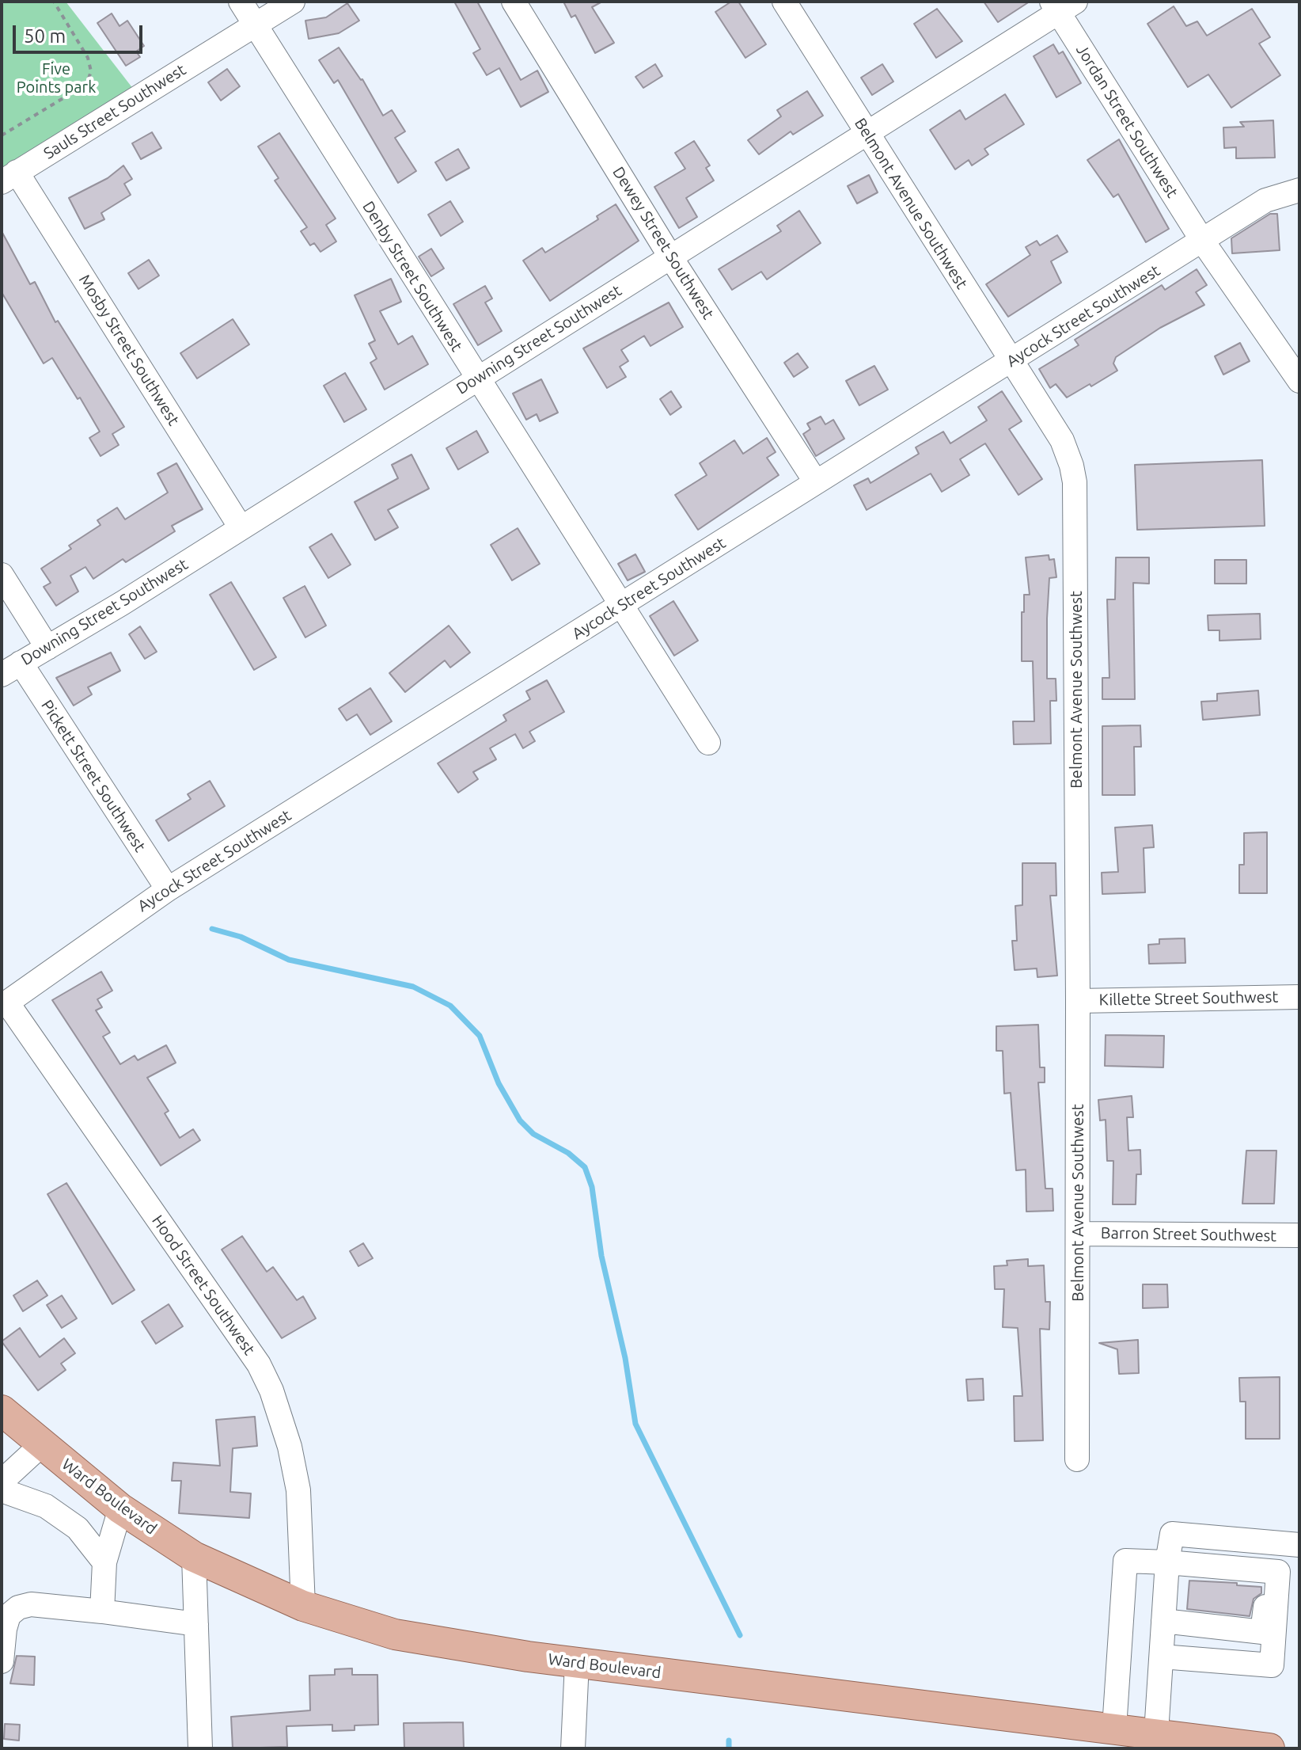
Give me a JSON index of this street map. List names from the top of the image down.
{
  "streets": {
    "main road": ["Ward Boulevard"],
    "street": [
      "Sauls Street Southwest",
      "Jordan Street Southwest",
      "Belmont Avenue Southwest",
      "Dewey Street Southwest",
      "Denby Street Southwest",
      "Aycock Street Southwest",
      "Downing Street Southwest",
      "Mosby Street Southwest",
      "Pickett Street Southwest",
      "Killette Street Southwest",
      "Barron Street Southwest",
      "Hood Street Southwest"
    ]
  },
  "crossings": [
    ["Sauls Street Southwest", "Denby Street Southwest"],
    ["Sauls Street Southwest", "Mosby Street Southwest"],
    ["Jordan Street Southwest", "Aycock Street Southwest"],
    ["Jordan Street Southwest", "Downing Street Southwest"],
    ["Belmont Avenue Southwest", "Aycock Street Southwest"],
    ["Belmont Avenue Southwest", "Downing Street Southwest"],
    ["Belmont Avenue Southwest", "Killette Street Southwest"],
    ["Belmont Avenue Southwest", "Barron Street Southwest"],
    ["Dewey Street Southwest", "Aycock Street Southwest"],
    ["Dewey Street Southwest", "Downing Street Southwest"],
    ["Denby Street Southwest", "Aycock Street Southwest"],
    ["Denby Street Southwest", "Downing Street Southwest"],
    ["Aycock Street Southwest", "Pickett Street Southwest"],
    ["Aycock Street Southwest", "Hood Street Southwest"],
    ["Downing Street Southwest", "Mosby Street Southwest"],
    ["Downing Street Southwest", "Pickett Street Southwest"],
    ["Hood Street Southwest", "Ward Boulevard"]
  ],
  "parks": ["Five Points park"],
  "scale_bar": "50 m"
}
